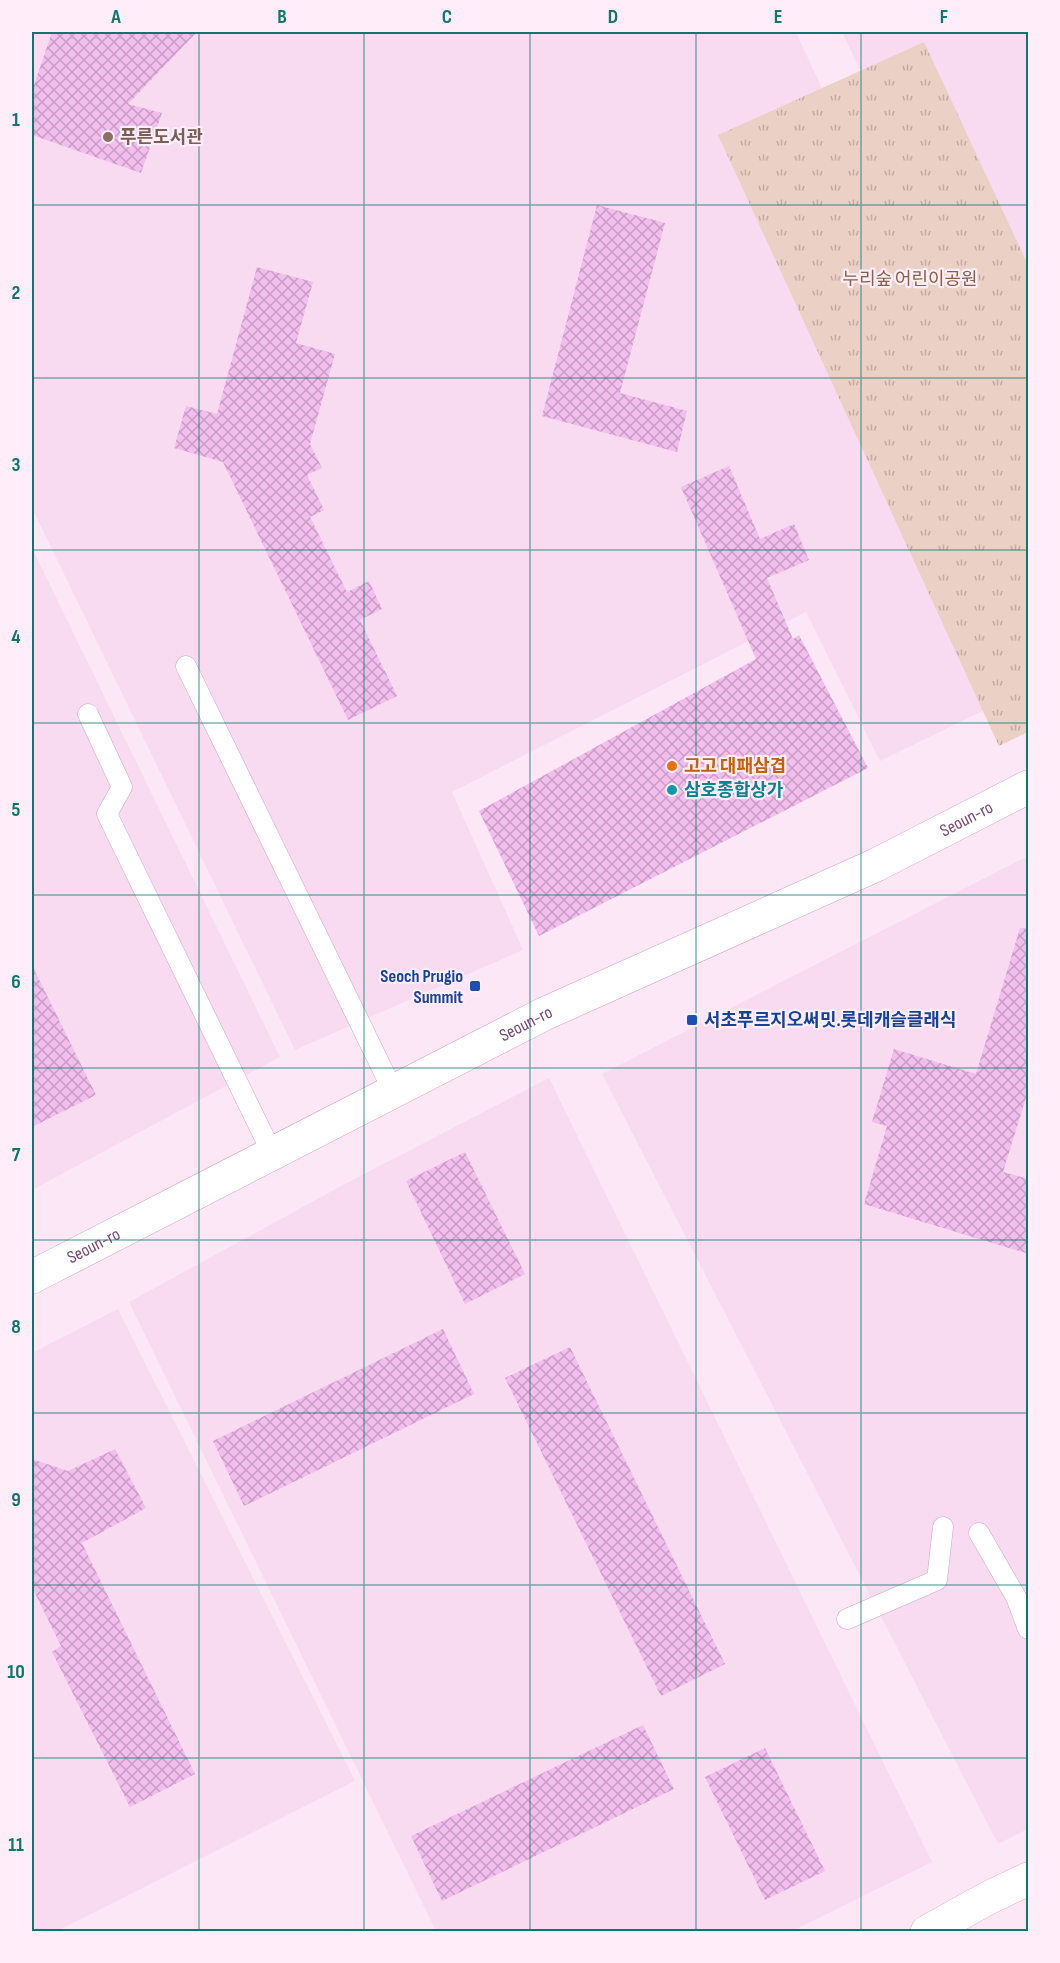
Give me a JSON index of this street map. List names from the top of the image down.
{
  "streets": {
    "street": ["Seoun-ro"]
  },
  "parks": ["누리숲 어린이공원"],
  "places": {
    "other": ["푸른도서관", "고고 대패삼겹", "삼호종합상가"],
    "transit": ["Seoch Prugio Summit", "서초푸르지오써밋.롯데캐슬클래식"]
  },
  "grid": {
    "columns": [
      "A",
      "B",
      "C",
      "D",
      "E",
      "F"
    ],
    "rows": [
      "1",
      "2",
      "3",
      "4",
      "5",
      "6",
      "7",
      "8",
      "9",
      "10",
      "11"
    ]
  }
}
